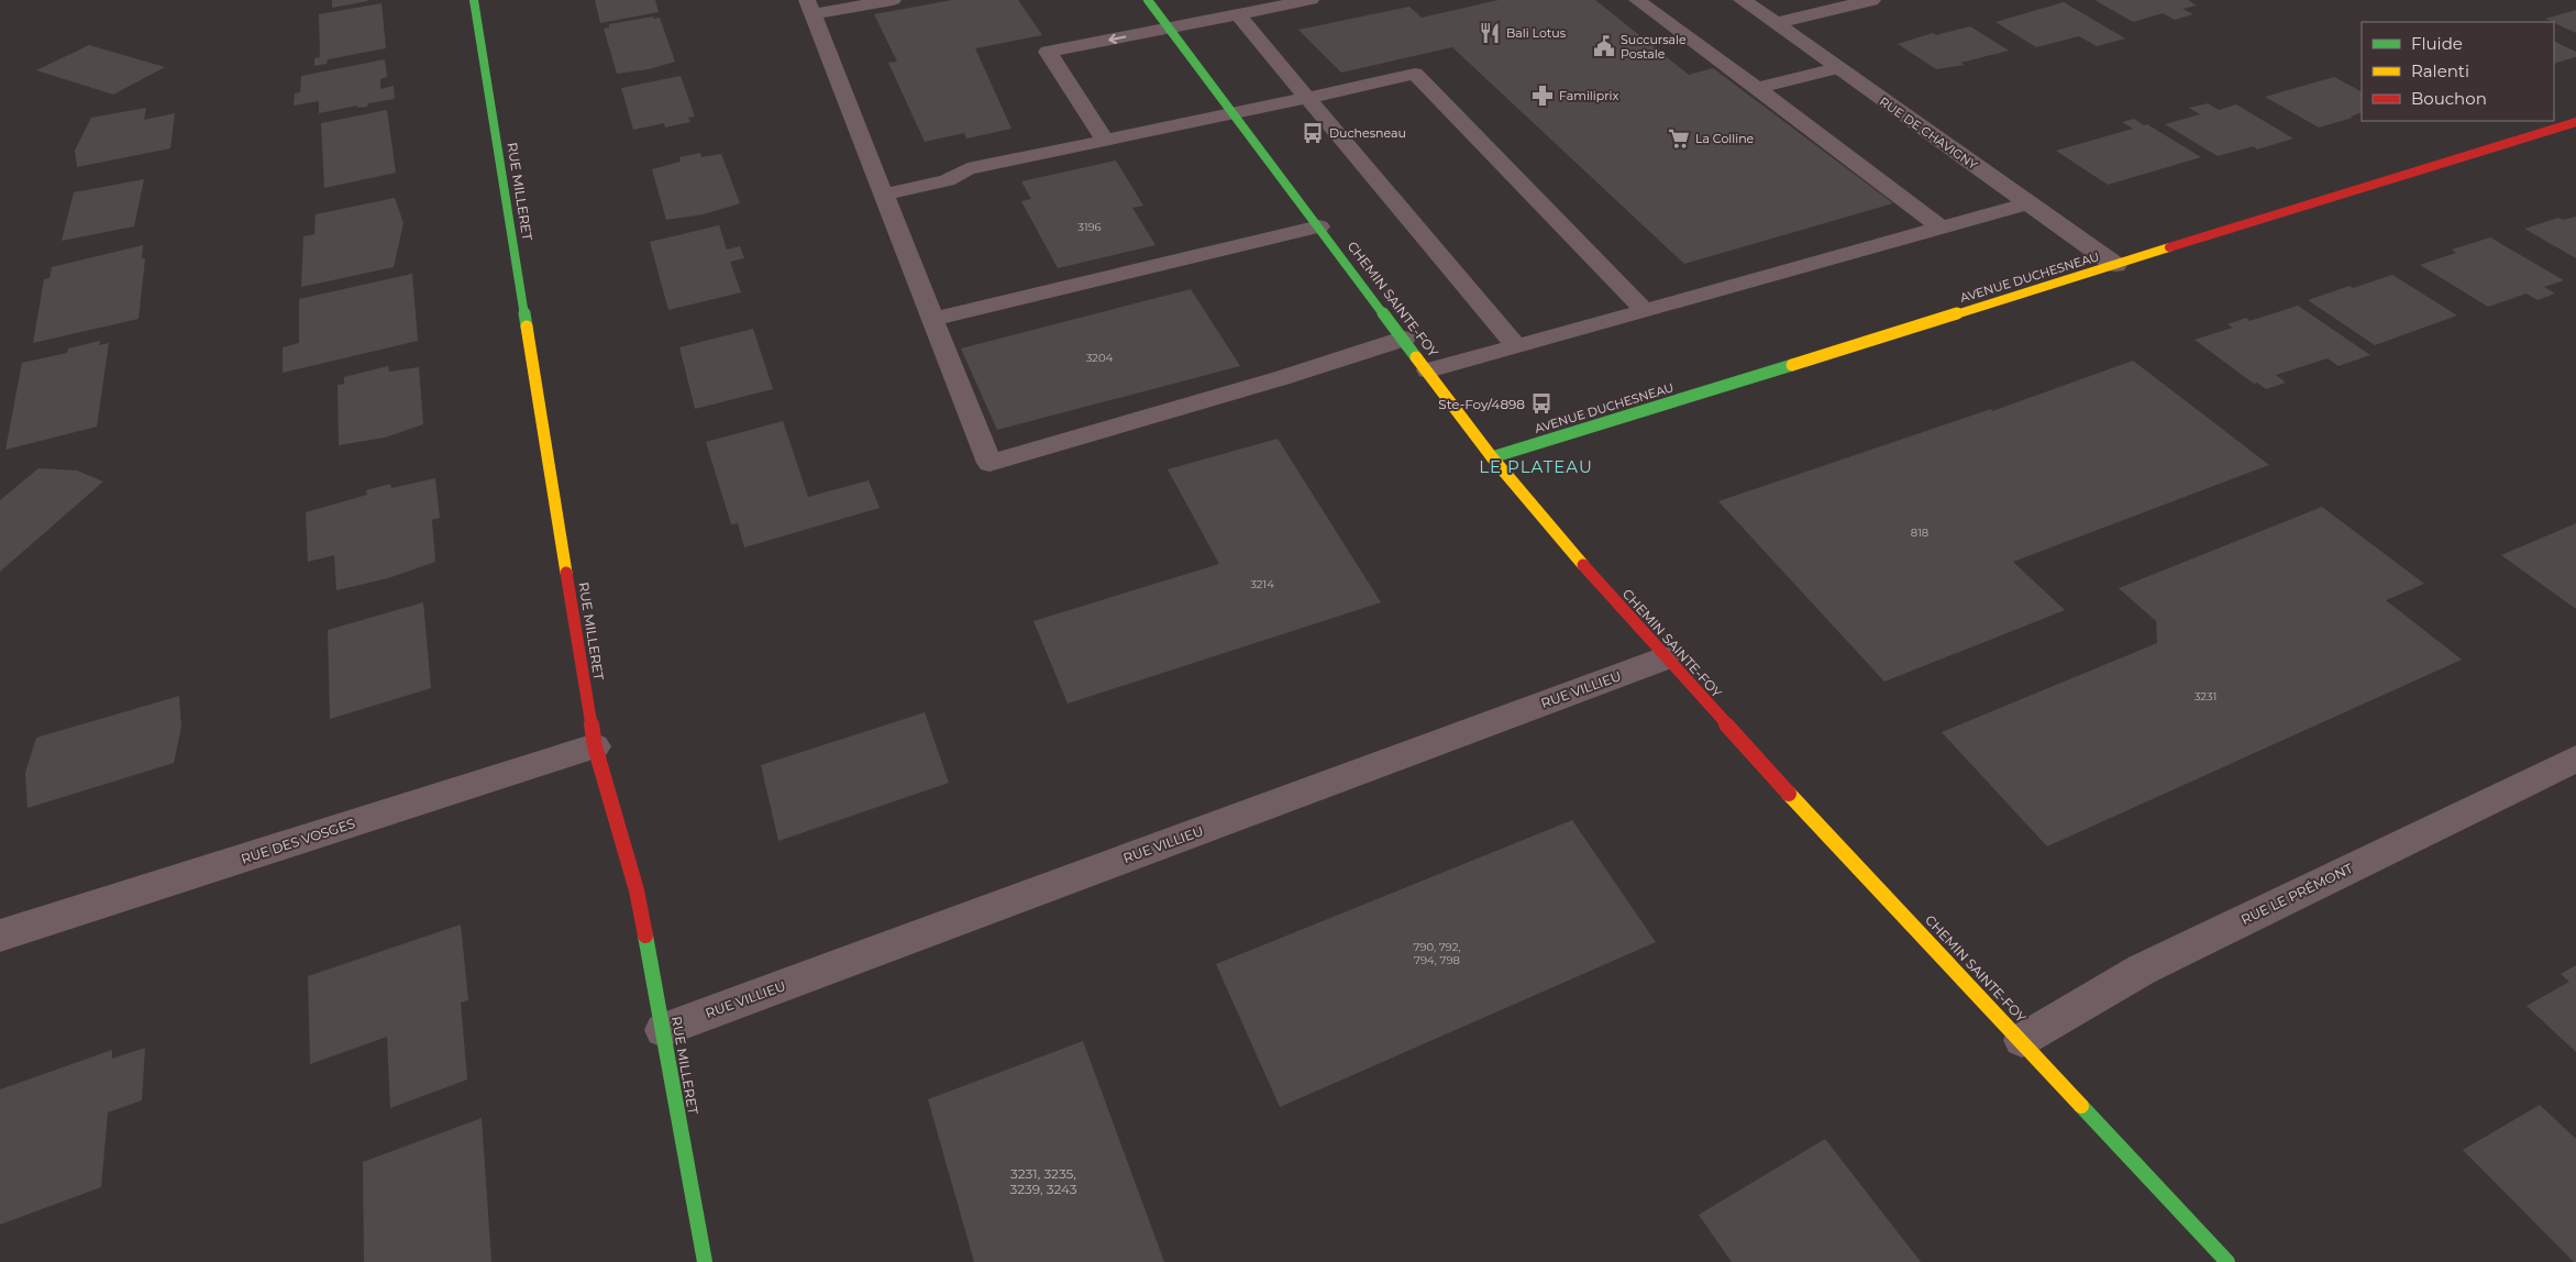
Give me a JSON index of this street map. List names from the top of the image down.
{
  "streets": {
    "street": [
      "RUE DE CHAVIGNY",
      "RUE MILLERET",
      "AVENUE DUCHESNEAU",
      "CHEMIN SAINTE-FOY",
      "RUE VILLIEU",
      "RUE DES VOSGES",
      "RUE LE PRÉMONT"
    ]
  },
  "crossings": [
    ["RUE DE CHAVIGNY", "AVENUE DUCHESNEAU"],
    ["RUE MILLERET", "RUE VILLIEU"],
    ["RUE MILLERET", "RUE DES VOSGES"],
    ["AVENUE DUCHESNEAU", "CHEMIN SAINTE-FOY"],
    ["CHEMIN SAINTE-FOY", "RUE VILLIEU"],
    ["CHEMIN SAINTE-FOY", "RUE LE PRÉMONT"]
  ],
  "districts": ["LE PLATEAU"],
  "places": {
    "restaurant": ["Bali Lotus"],
    "public building": ["Succursale Postale"],
    "pharmacy": ["Familiprix"],
    "bus stop": ["Duchesneau", "Ste-Foy/4898"],
    "supermarket": ["La Colline"]
  },
  "house_numbers": [
    "3196",
    "3204",
    "818",
    "3214",
    "3231",
    "790, 792, 794, 798",
    "3231, 3235, 3239, 3243"
  ],
  "legend": ["Fluide", "Ralenti", "Bouchon"]
}
